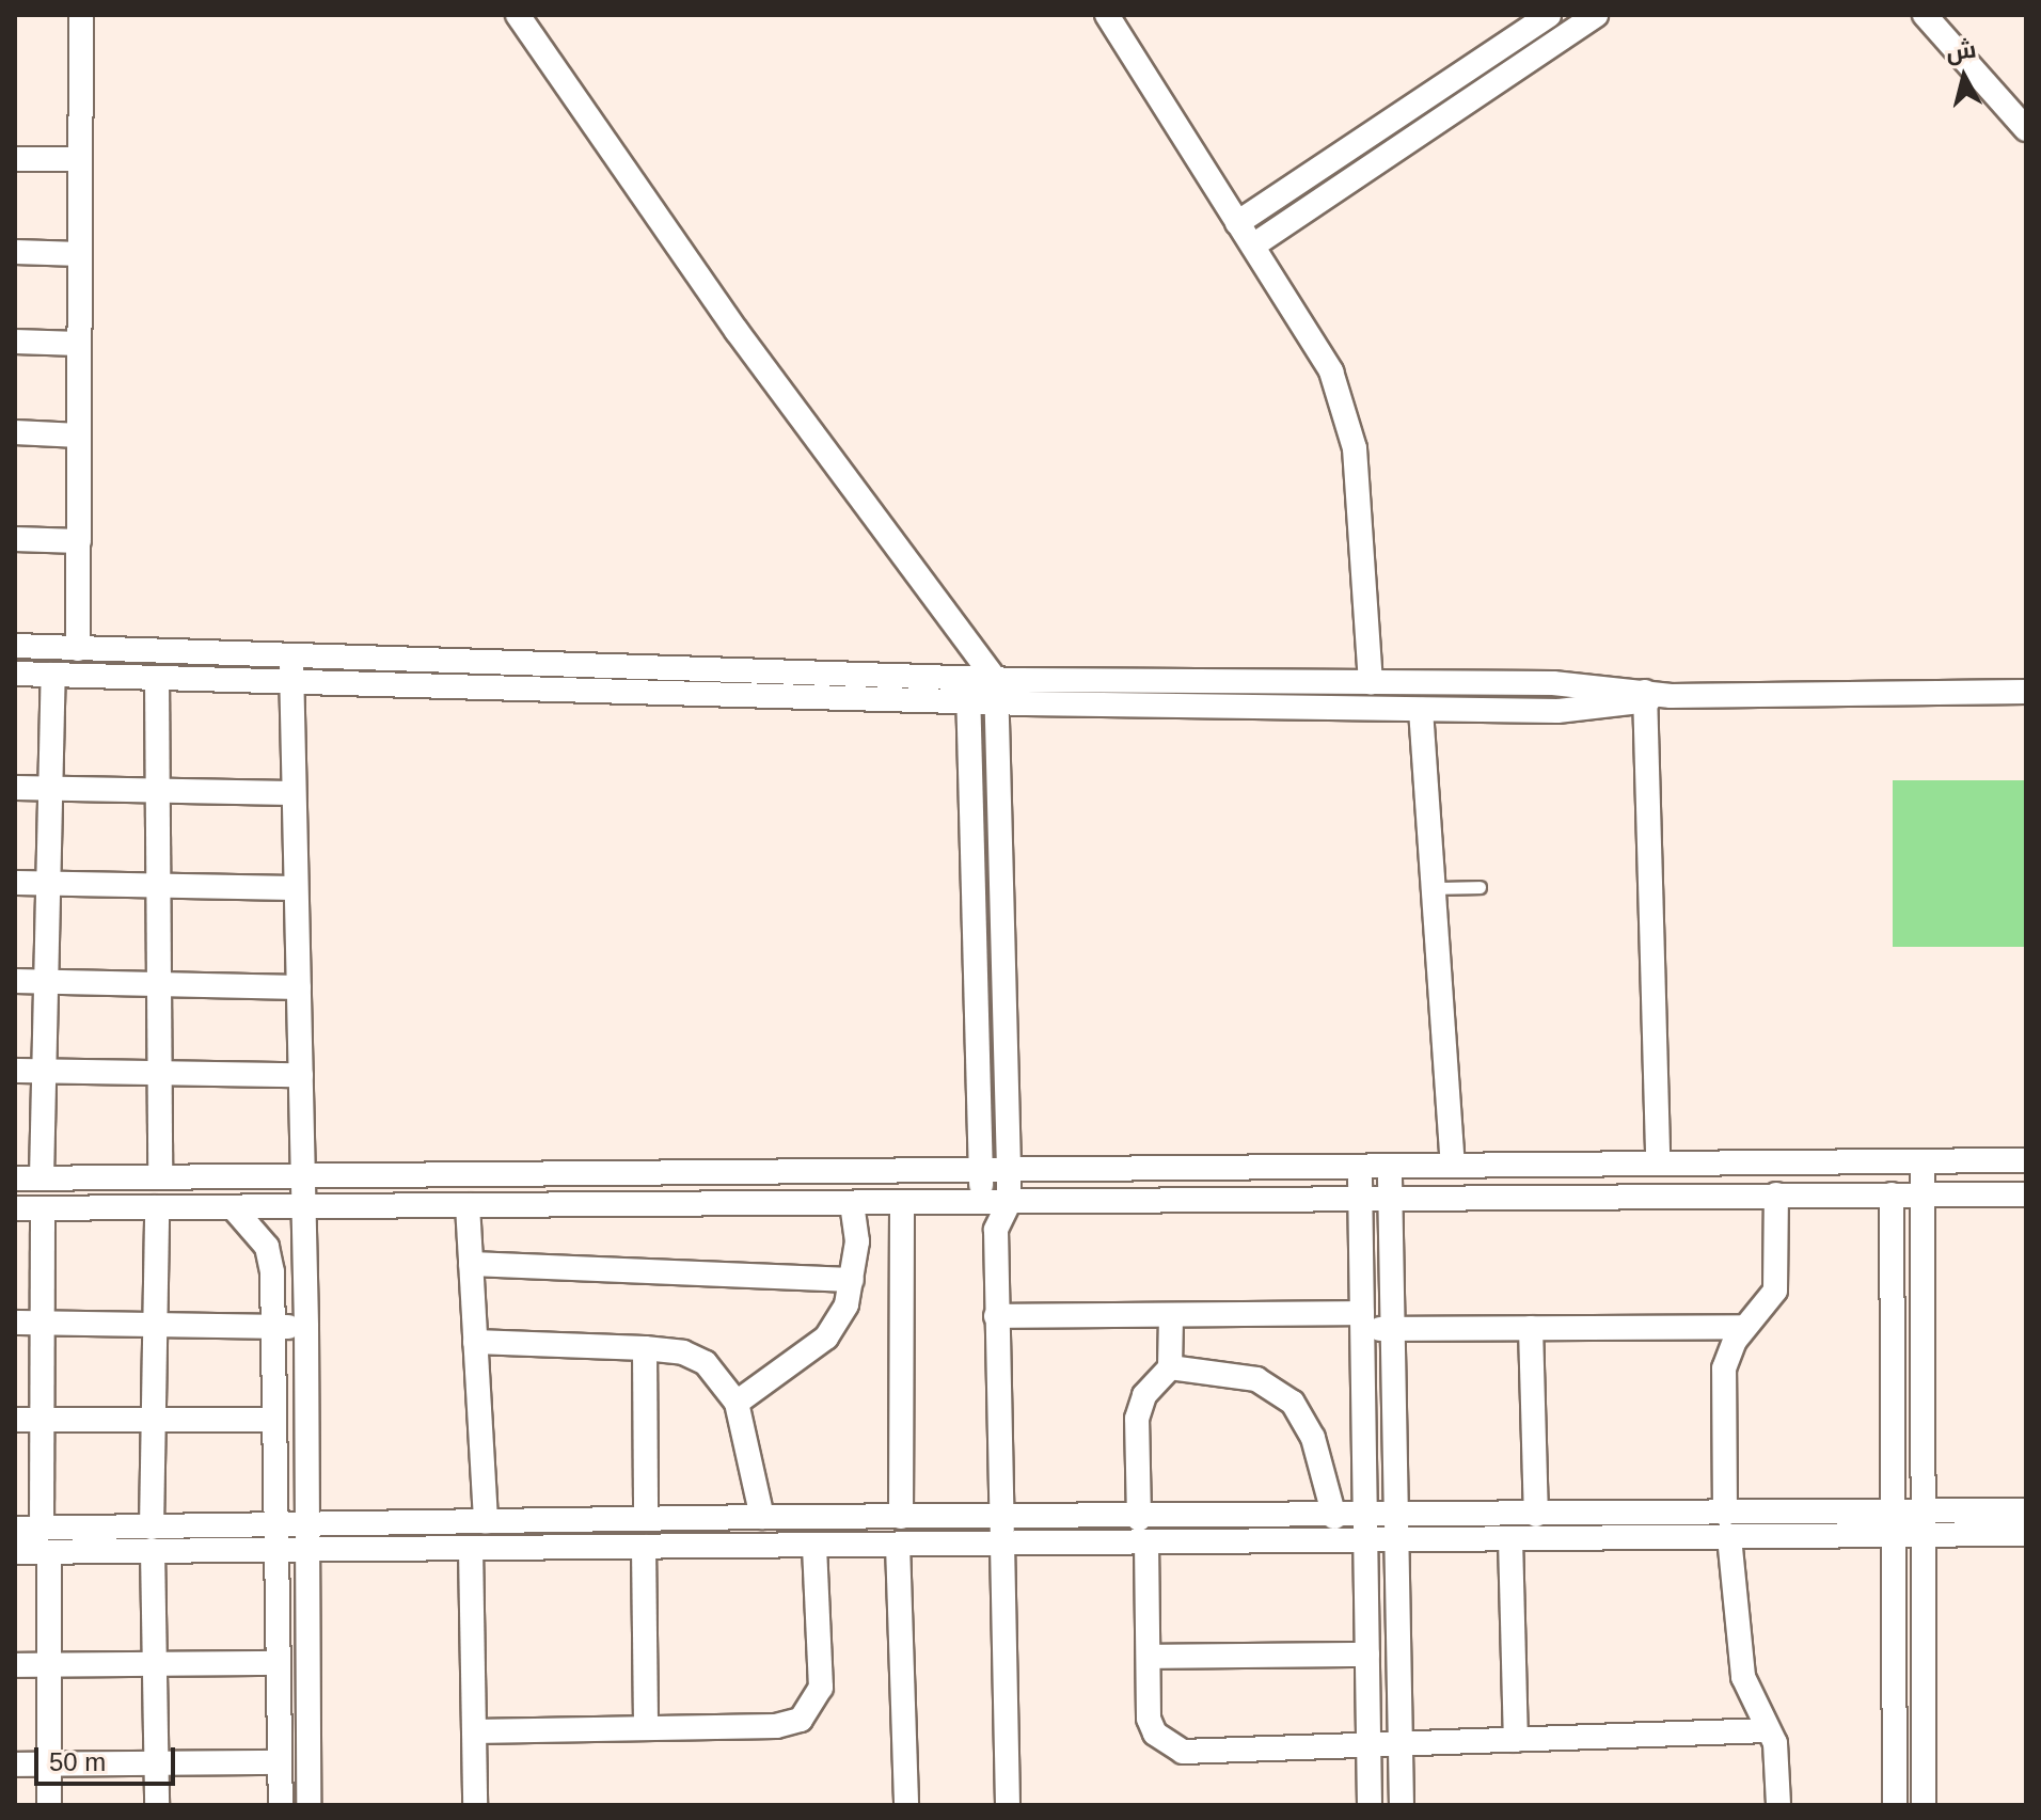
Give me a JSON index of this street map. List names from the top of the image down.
{
  "scale_bar": "50 m",
  "north": "top"
}
